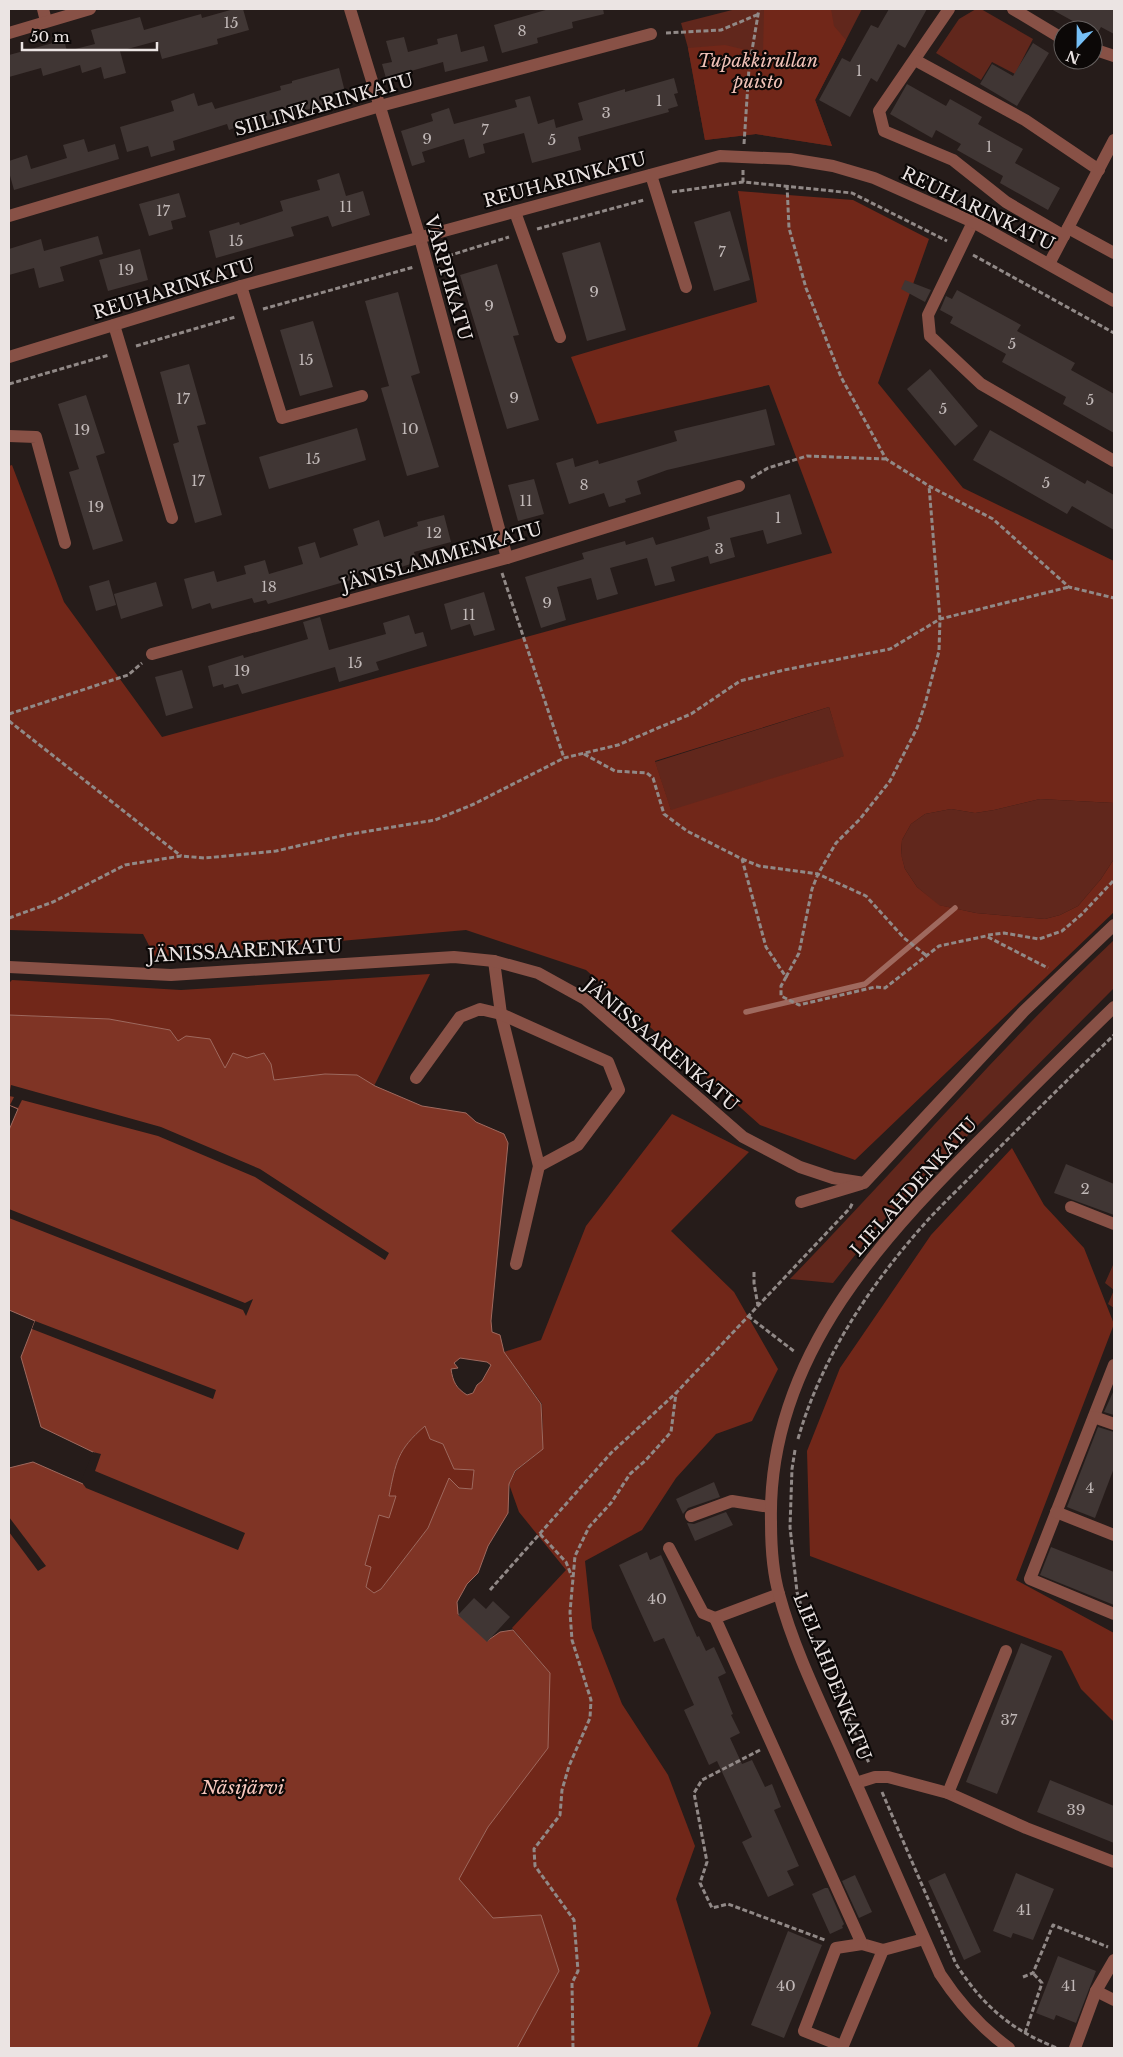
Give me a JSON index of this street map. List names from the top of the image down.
{
  "streets": {
    "street": [
      "SIILINKARINKATU",
      "REUHARINKATU",
      "VARPPIKATU",
      "JÄNISLAMMENKATU",
      "JÄNISSAARENKATU",
      "LIELAHDENKATU"
    ]
  },
  "crossings": [
    ["SIILINKARINKATU", "VARPPIKATU"],
    ["REUHARINKATU", "VARPPIKATU"],
    ["VARPPIKATU", "JÄNISLAMMENKATU"]
  ],
  "water": ["Näsijärvi"],
  "parks": ["Tupakkirullan puisto"],
  "house_numbers": [
    "15",
    "8",
    "1",
    "1",
    "3",
    "7",
    "9",
    "5",
    "1",
    "11",
    "17",
    "15",
    "7",
    "19",
    "9",
    "9",
    "5",
    "15",
    "9",
    "17",
    "5",
    "5",
    "10",
    "19",
    "15",
    "17",
    "5",
    "8",
    "11",
    "19",
    "1",
    "12",
    "3",
    "18",
    "9",
    "11",
    "15",
    "19",
    "2",
    "4",
    "40",
    "37",
    "39",
    "41",
    "40",
    "41"
  ],
  "scale_bar": "50 m",
  "north": "bottom"
}
